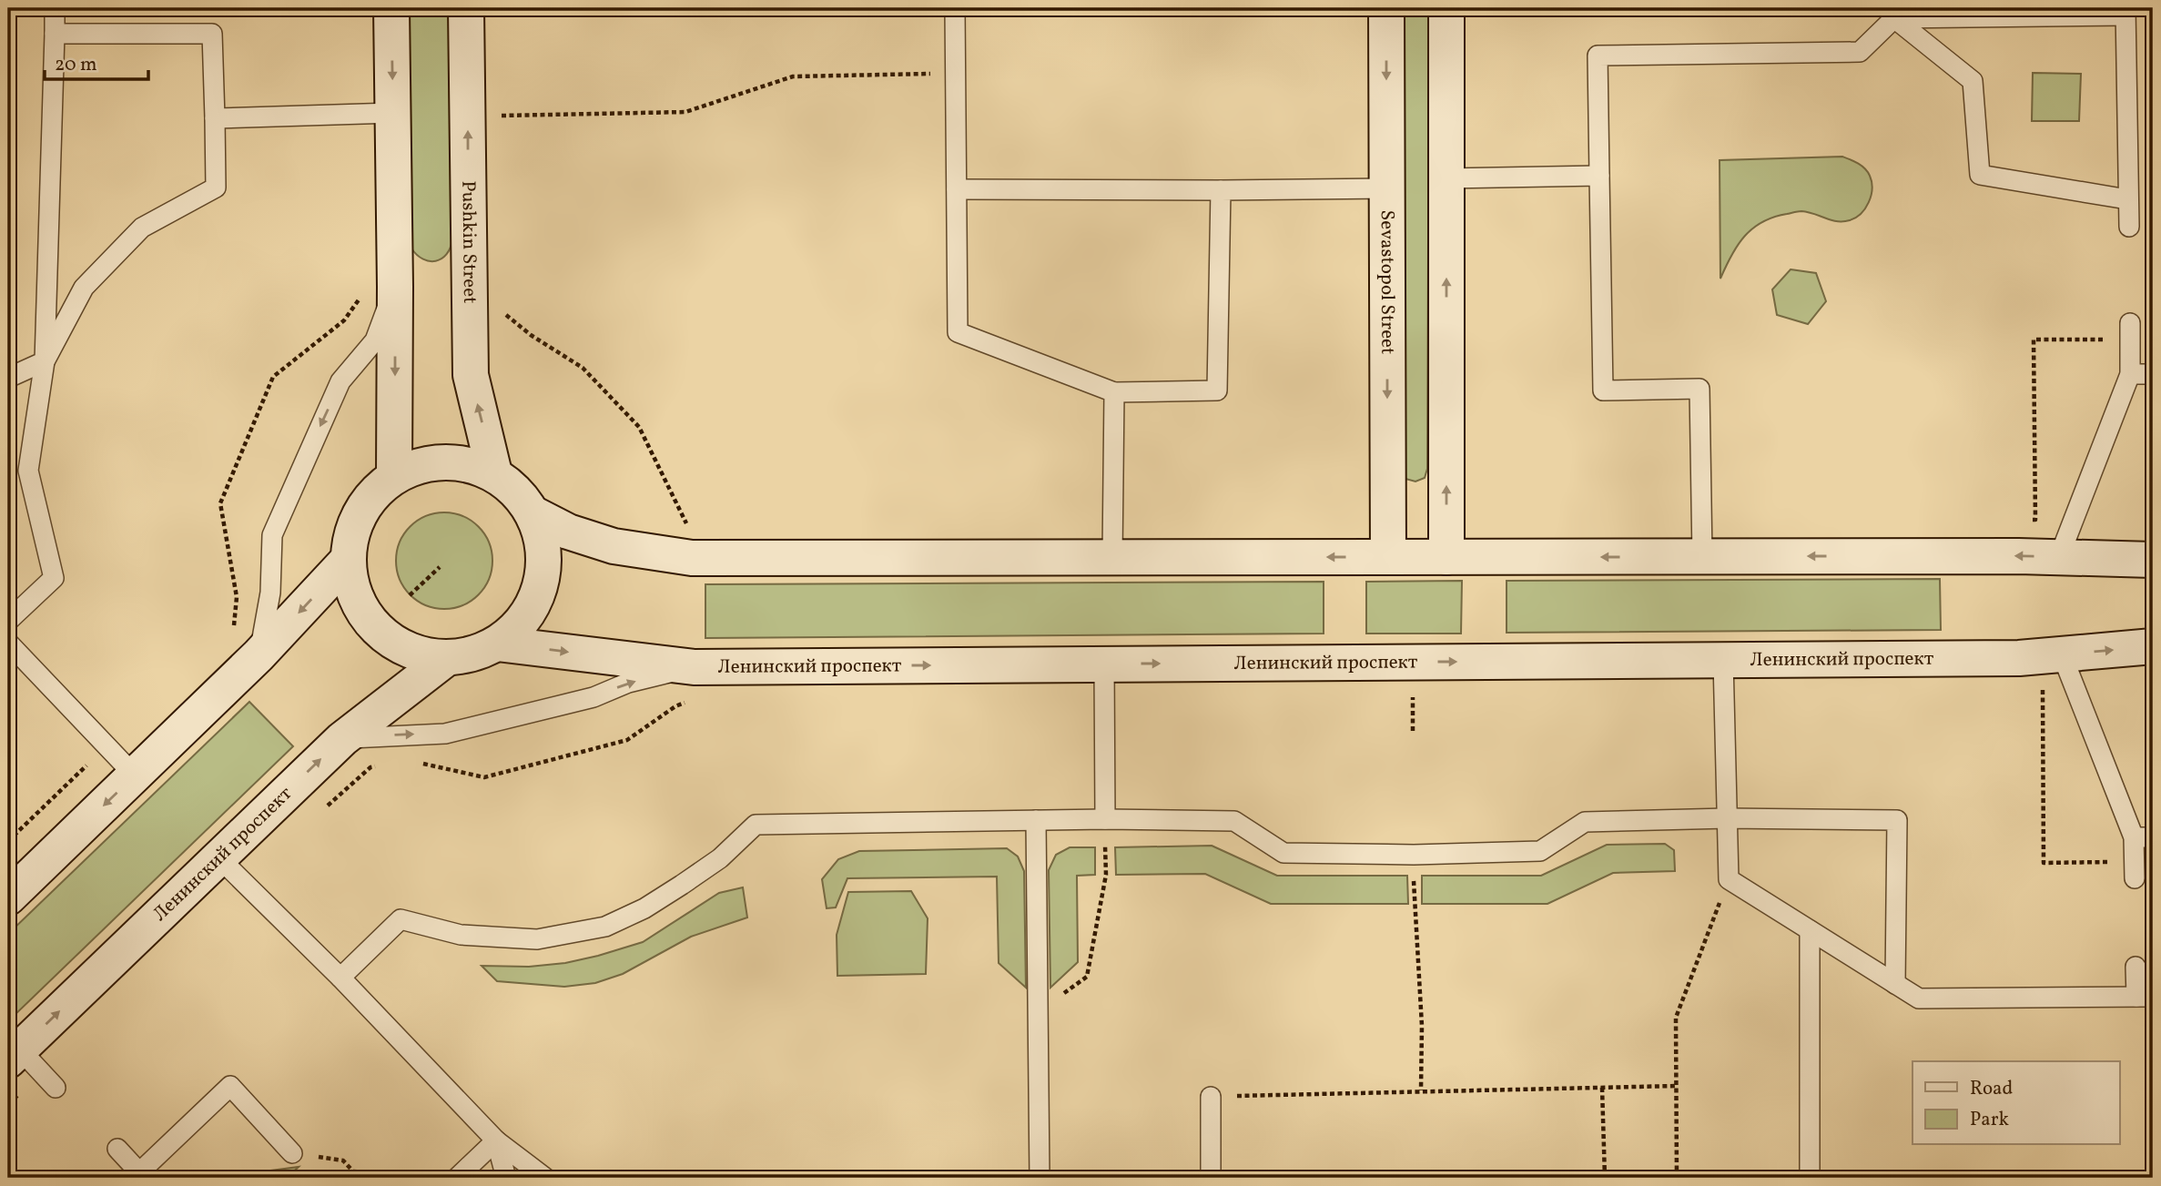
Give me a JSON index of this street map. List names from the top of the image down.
{
  "streets": {
    "main road": ["Pushkin Street", "Sevastopol Street", "Ленинский проспект"]
  },
  "crossings": [
    ["Pushkin Street", "Ленинский проспект"]
  ],
  "legend": ["Road", "Park"],
  "scale_bar": "20 m"
}
